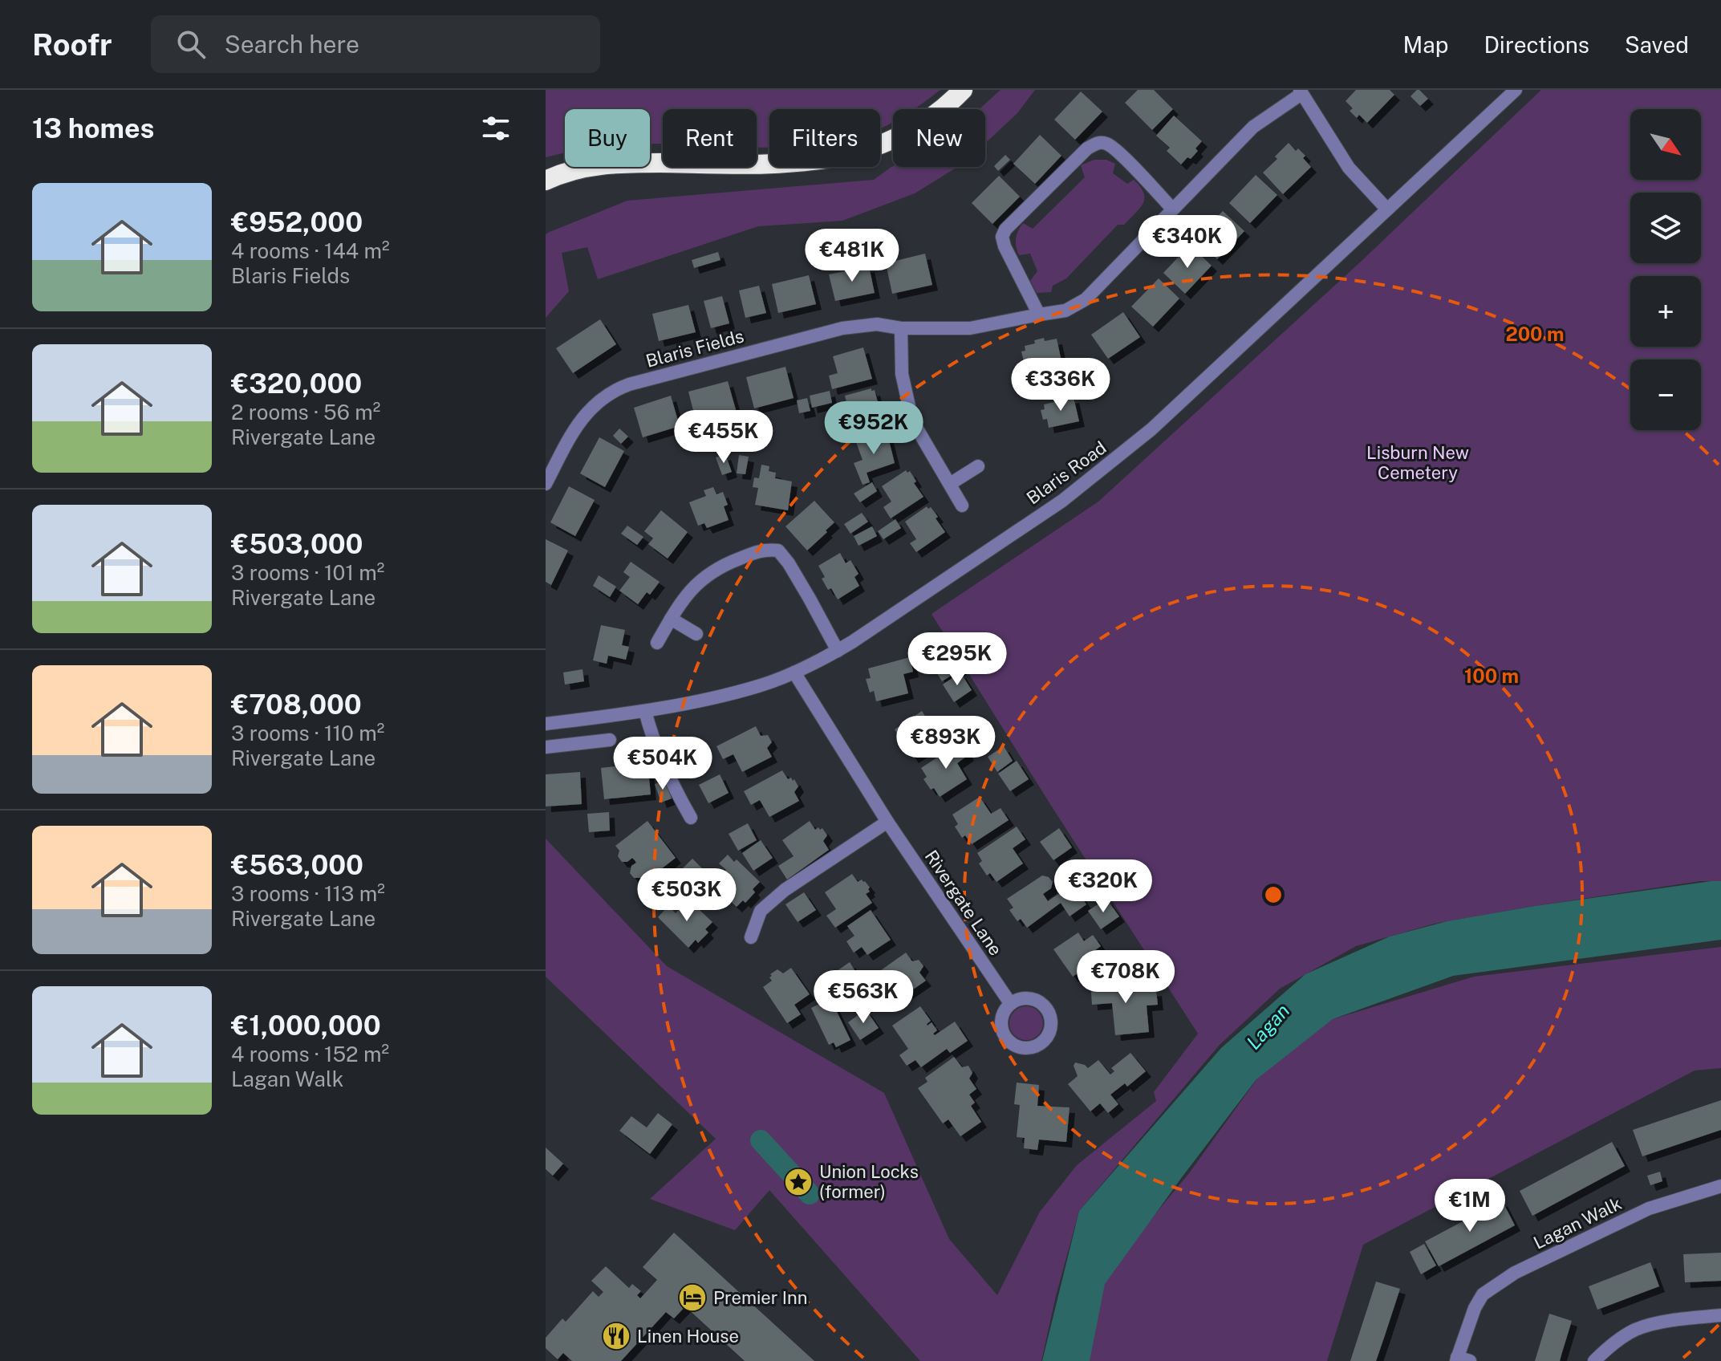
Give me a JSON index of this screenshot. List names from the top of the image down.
{
  "streets": {
    "street": [
      "Blaris Fields",
      "Blaris Road",
      "Rivergate Lane",
      "Lagan Walk"
    ]
  },
  "crossings": [
    ["Blaris Road", "Rivergate Lane"]
  ],
  "water": ["Lagan"],
  "parks": ["Lisburn New Cemetery"],
  "places": {
    "place": ["Union Locks (former)"],
    "hotel": ["Premier Inn"],
    "restaurant": ["Linen House"]
  },
  "north": "bottom right",
  "page": {
    "header": "Roofr",
    "search": "Search here",
    "nav": ["Map", "Directions", "Saved"],
    "heading": "13 homes",
    "map_buttons": ["+", "−"],
    "chip": [
      "Buy",
      "Rent",
      "Filters",
      "New"
    ],
    "list": [
      {
        "name": "€952,000",
        "note": "4 rooms · 144 m² · Blaris Fields"
      },
      {
        "name": "€320,000",
        "note": "2 rooms · 56 m² · Rivergate Lane"
      },
      {
        "name": "€503,000",
        "note": "3 rooms · 101 m² · Rivergate Lane"
      },
      {
        "name": "€708,000",
        "note": "3 rooms · 110 m² · Rivergate Lane"
      },
      {
        "name": "€563,000",
        "note": "3 rooms · 113 m² · Rivergate Lane"
      },
      {
        "name": "€1,000,000",
        "note": "4 rooms · 152 m² · Lagan Walk"
      }
    ],
    "price": [
      "€340K",
      "€481K",
      "€336K",
      "€952K",
      "€455K",
      "€295K",
      "€893K",
      "€504K",
      "€320K",
      "€503K",
      "€708K",
      "€563K",
      "€1M"
    ]
  },
  "rings": ["200 m", "100 m"]
}
